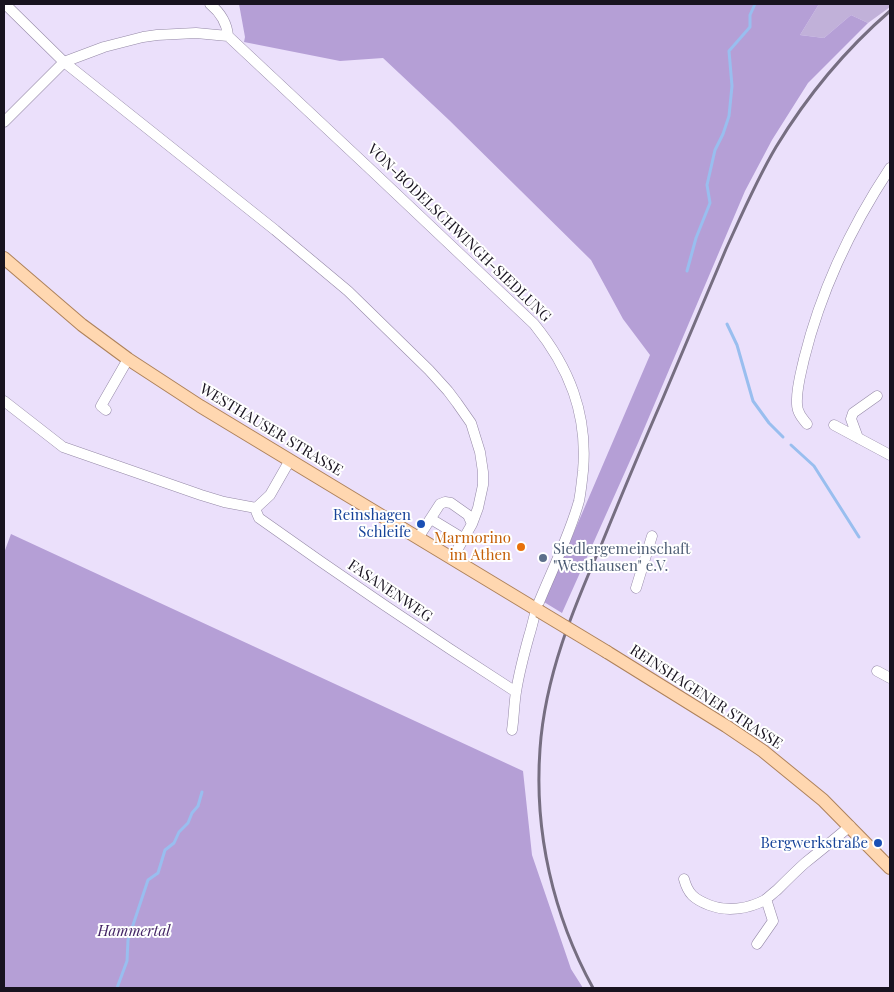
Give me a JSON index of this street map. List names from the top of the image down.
{
  "streets": {
    "main road": ["WESTHAUSER STRASSE", "REINSHAGENER STRASSE"],
    "street": ["VON-BODELSCHWINGH-SIEDLUNG", "FASANENWEG"]
  },
  "crossings": [
    ["VON-BODELSCHWINGH-SIEDLUNG", "WESTHAUSER STRASSE"],
    ["VON-BODELSCHWINGH-SIEDLUNG", "REINSHAGENER STRASSE"],
    ["WESTHAUSER STRASSE", "REINSHAGENER STRASSE"]
  ],
  "parks": ["Hammertal"],
  "places": [
    "Reinshagen Schleife",
    "Marmorino im Athen",
    "Siedlergemeinschaft \"Westhausen\" e.V.",
    "Bergwerkstraße"
  ]
}
